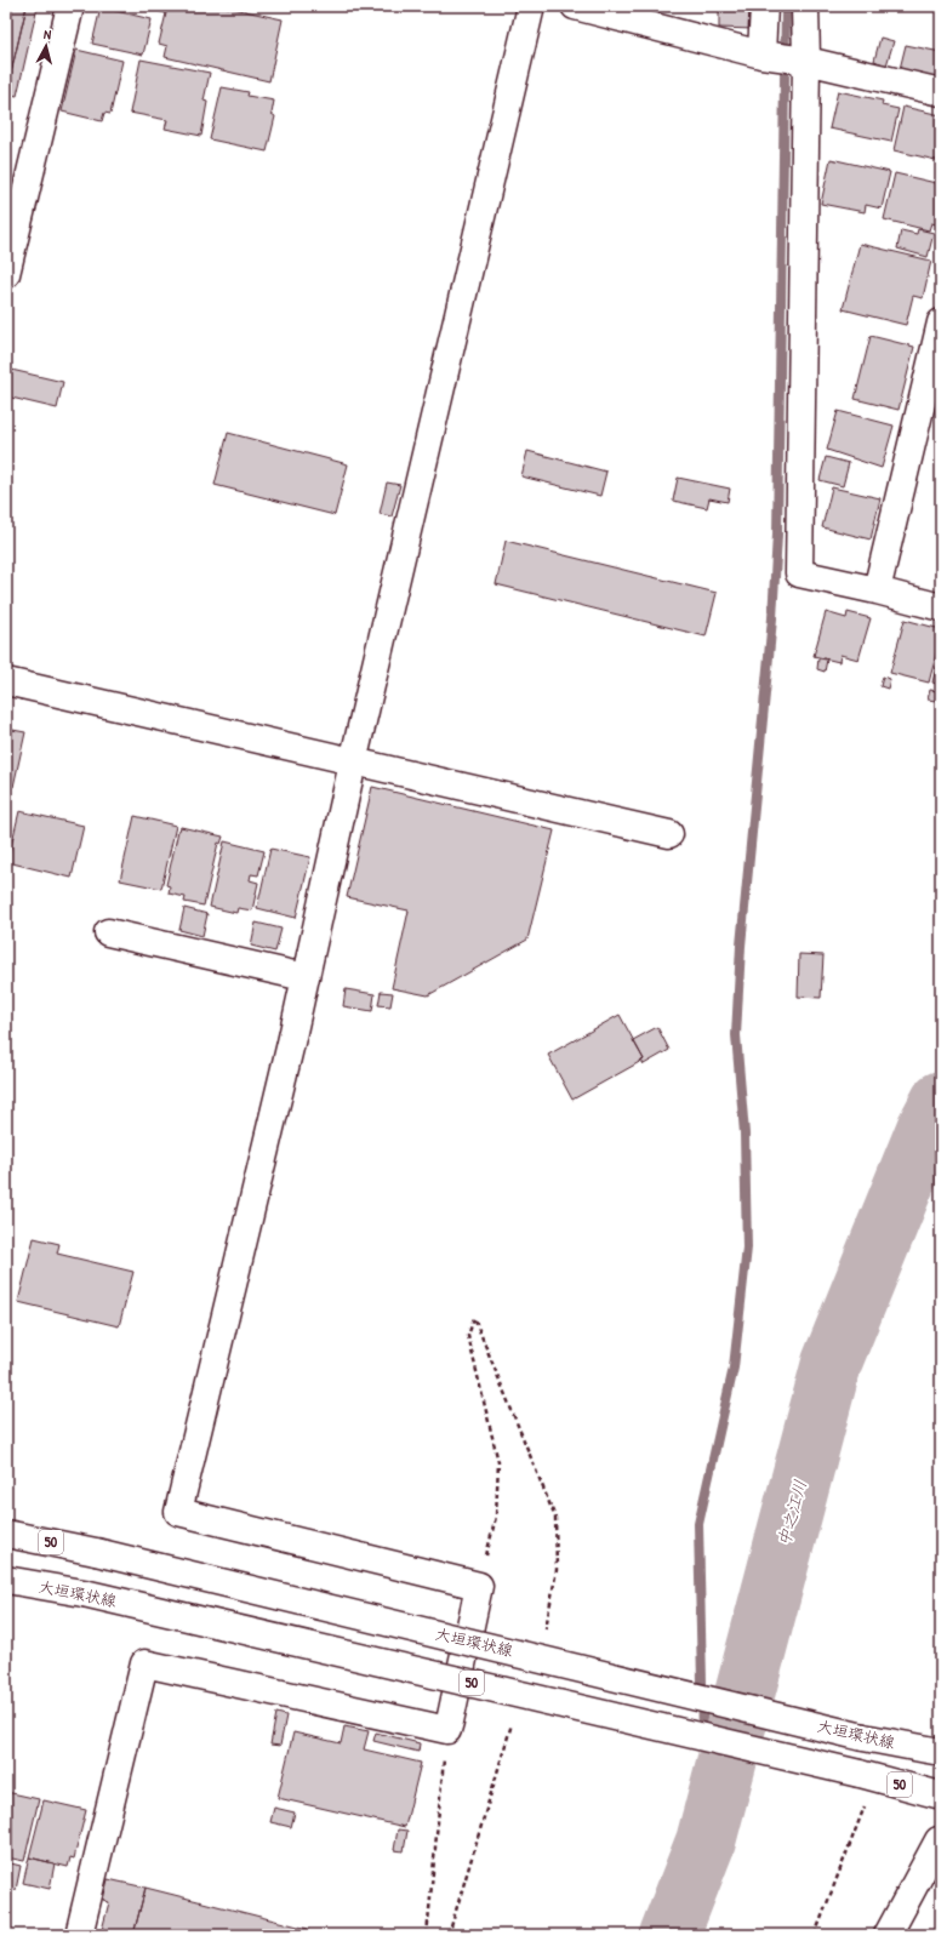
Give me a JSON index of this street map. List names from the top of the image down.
{
  "streets": {
    "street": ["50", "大垣環状線"]
  },
  "water": ["中之江川"],
  "north": "top"
}
